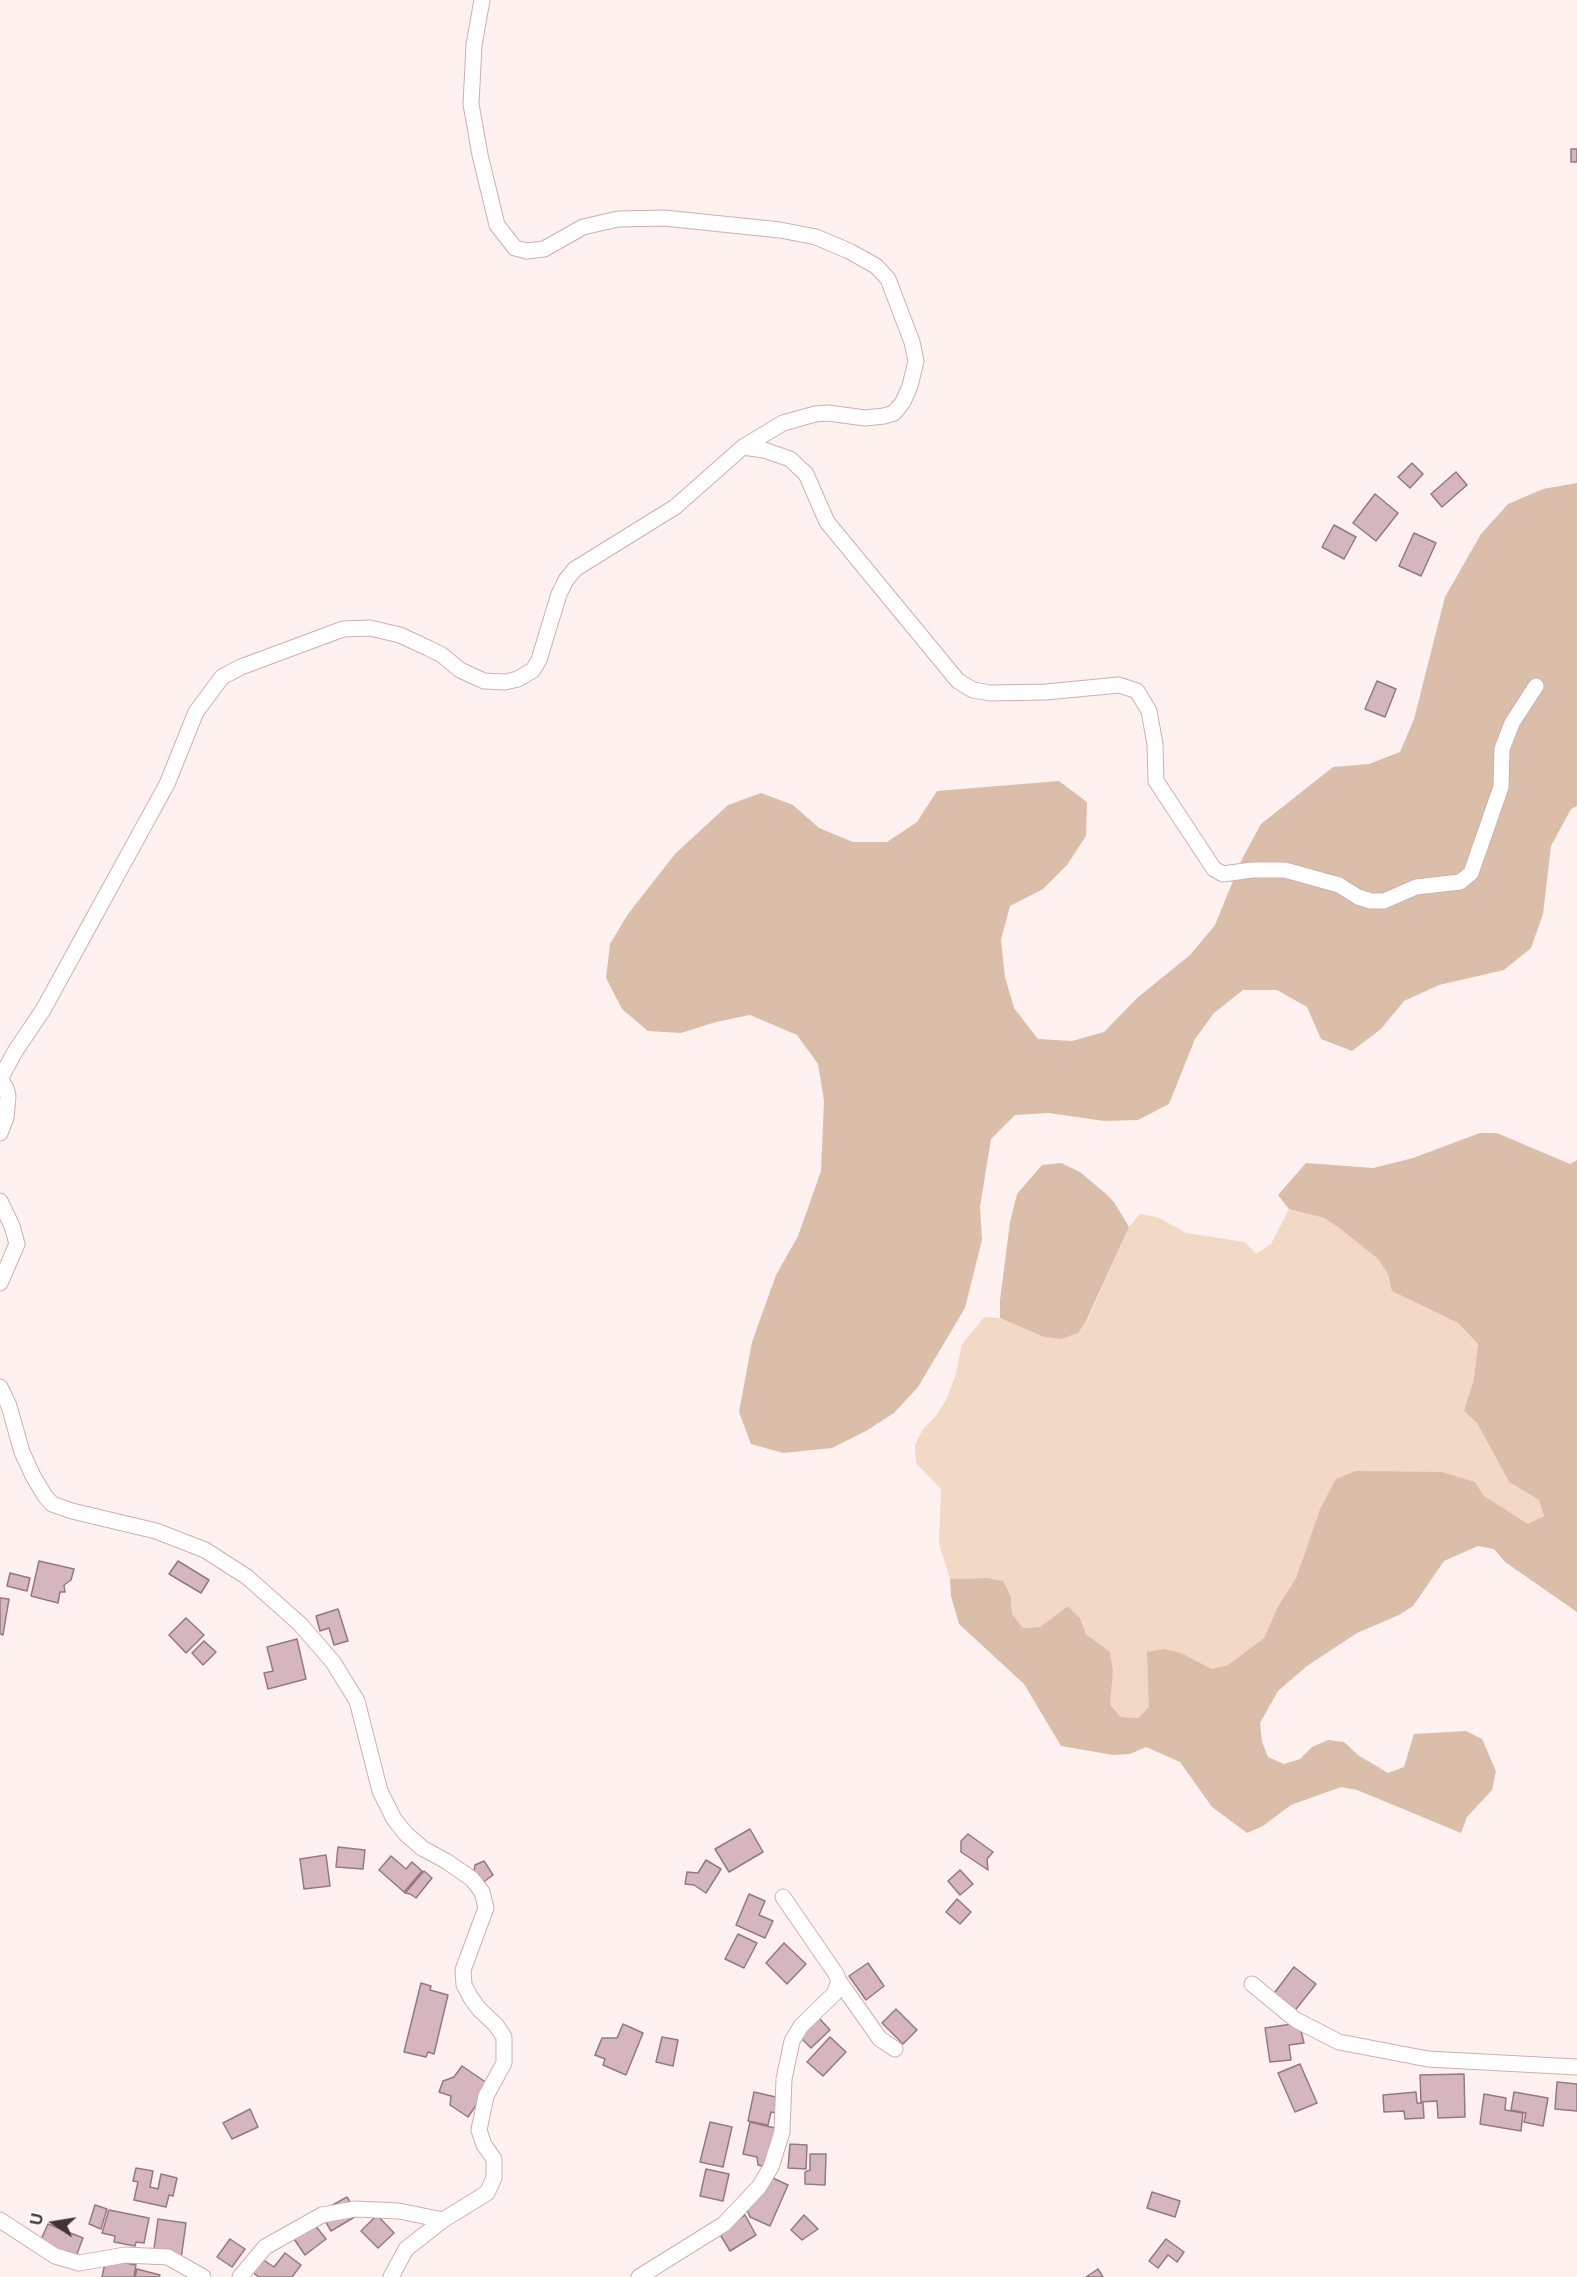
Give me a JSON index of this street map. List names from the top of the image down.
{
  "north": "left"
}
